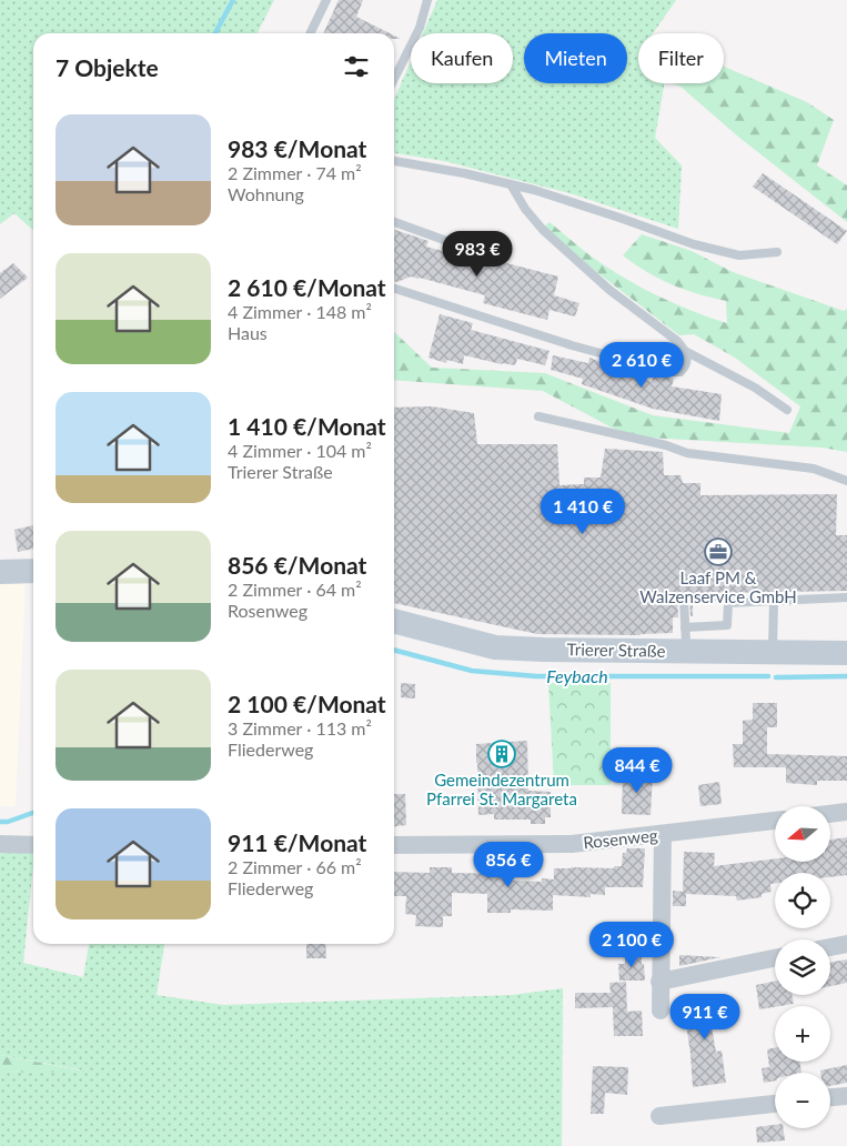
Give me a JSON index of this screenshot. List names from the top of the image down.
{
  "streets": {
    "main road": ["Trierer Straße"],
    "street": ["Rosenweg"]
  },
  "water": ["Feybach"],
  "places": {
    "office": ["Laaf PM & Walzenservice GmbH"],
    "building": ["Gemeindezentrum Pfarrei St. Margareta"]
  },
  "north": "left",
  "page": {
    "chip": ["Kaufen", "Mieten", "Filter"],
    "heading": "7 Objekte",
    "list": [
      {
        "name": "983 €/Monat",
        "note": "2 Zimmer · 74 m² · Wohnung"
      },
      {
        "name": "2 610 €/Monat",
        "note": "4 Zimmer · 148 m² · Haus"
      },
      {
        "name": "1 410 €/Monat",
        "note": "4 Zimmer · 104 m² · Trierer Straße"
      },
      {
        "name": "856 €/Monat",
        "note": "2 Zimmer · 64 m² · Rosenweg"
      },
      {
        "name": "2 100 €/Monat",
        "note": "3 Zimmer · 113 m² · Fliederweg"
      },
      {
        "name": "911 €/Monat",
        "note": "2 Zimmer · 66 m² · Fliederweg"
      }
    ],
    "price": [
      "983 €",
      "2 610 €",
      "1 410 €",
      "844 €",
      "856 €",
      "2 100 €",
      "911 €"
    ],
    "map_buttons": ["+", "−"]
  }
}
